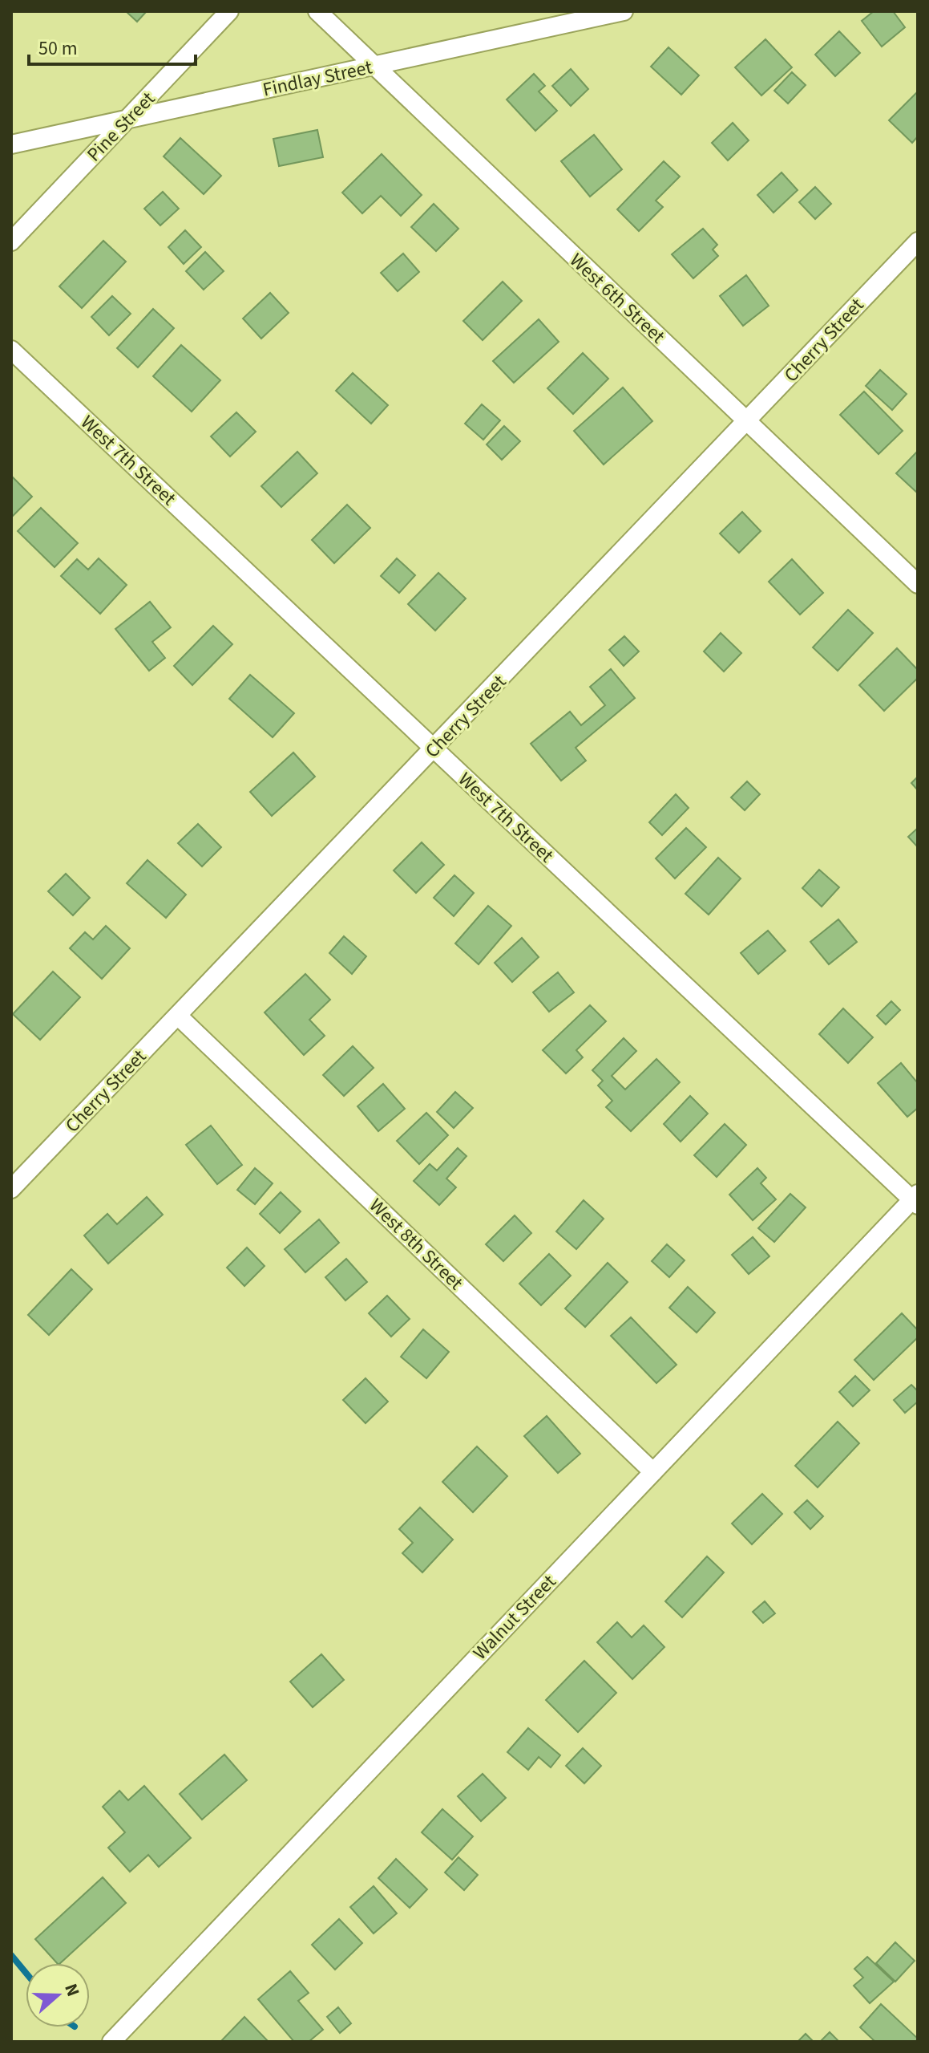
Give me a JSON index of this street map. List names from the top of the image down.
{
  "streets": {
    "street": [
      "Findlay Street",
      "Pine Street",
      "West 6th Street",
      "Cherry Street",
      "West 7th Street",
      "West 8th Street",
      "Walnut Street"
    ]
  },
  "crossings": [
    ["Findlay Street", "Pine Street"],
    ["Findlay Street", "West 6th Street"],
    ["West 6th Street", "Cherry Street"],
    ["Cherry Street", "West 7th Street"],
    ["Cherry Street", "West 8th Street"],
    ["West 7th Street", "Walnut Street"],
    ["West 8th Street", "Walnut Street"]
  ],
  "scale_bar": "50 m",
  "north": "right"
}
